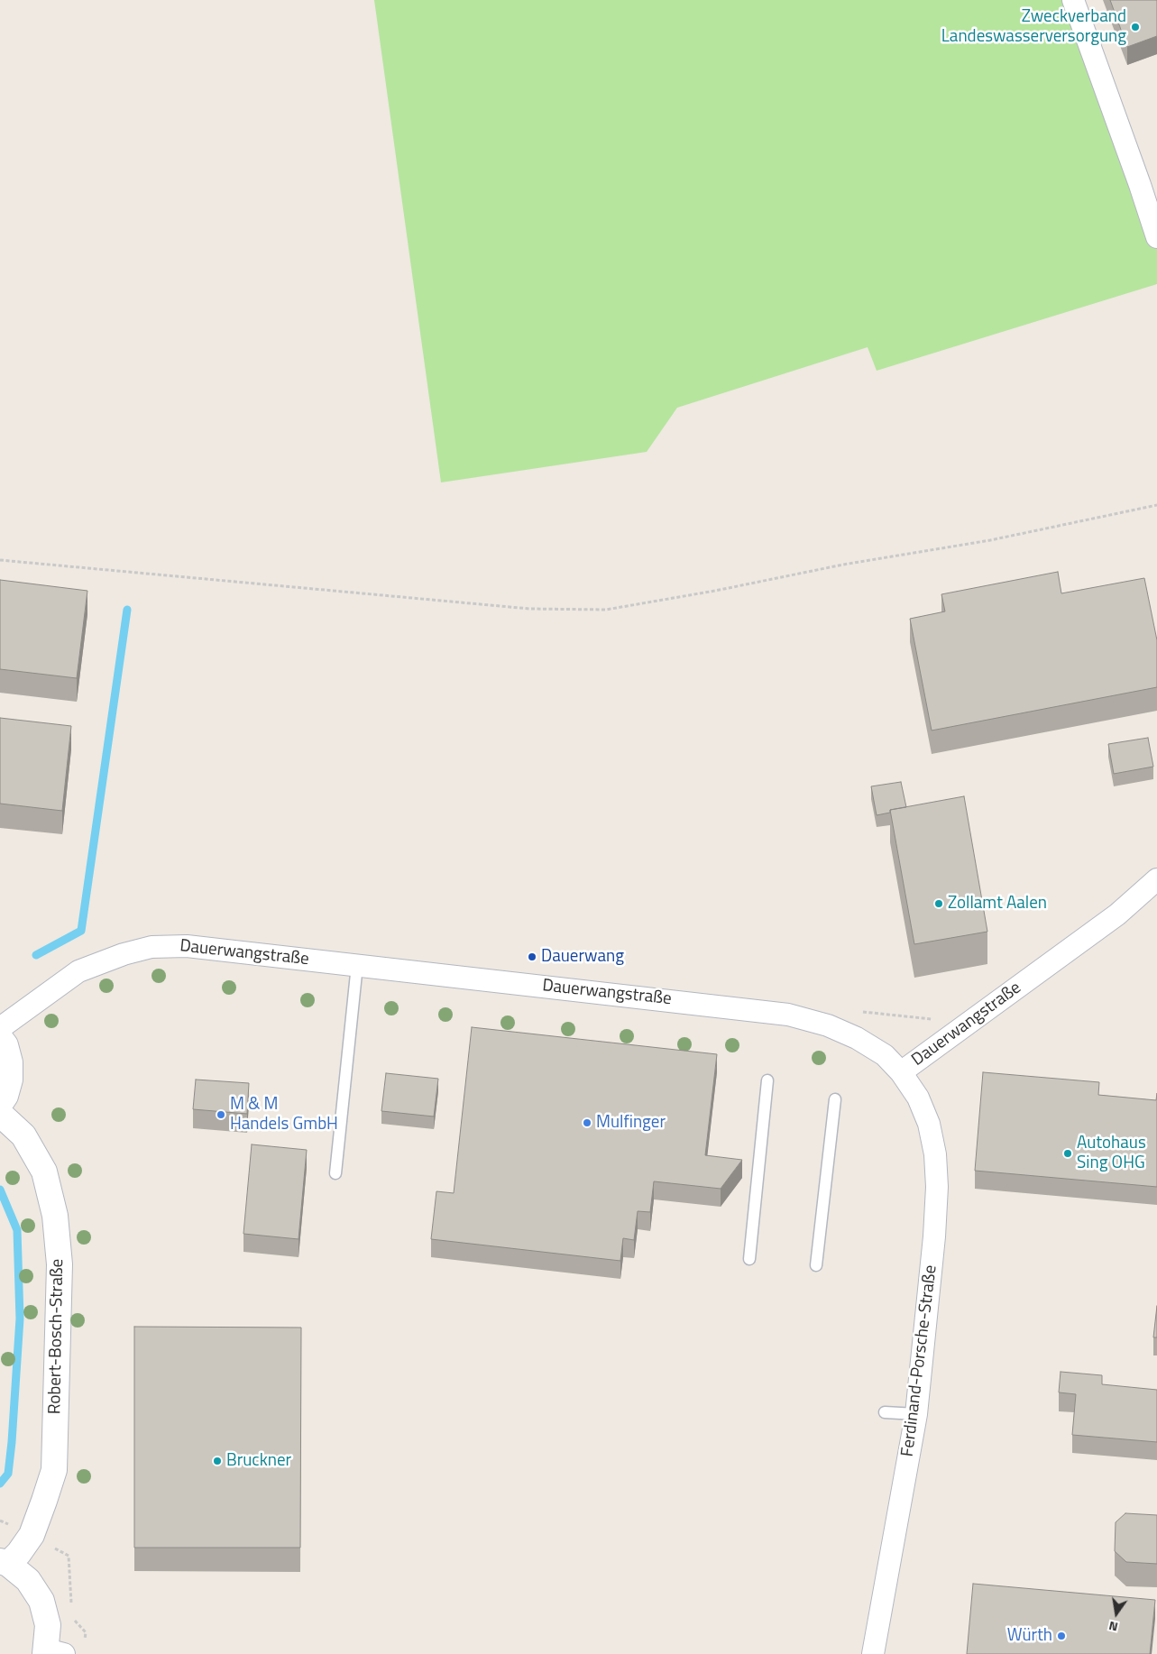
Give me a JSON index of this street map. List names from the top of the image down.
{
  "streets": {
    "street": ["Dauerwangstraße", "Robert-Bosch-Straße", "Ferdinand-Porsche-Straße"]
  },
  "crossings": [
    ["Dauerwangstraße", "Ferdinand-Porsche-Straße"]
  ],
  "places": [
    "Zweckverband Landeswasserversorgung",
    "Zollamt Aalen",
    "Dauerwang",
    "M & M Handels GmbH",
    "Mulfinger",
    "Autohaus Sing OHG",
    "Bruckner",
    "Würth"
  ],
  "north": "bottom"
}
